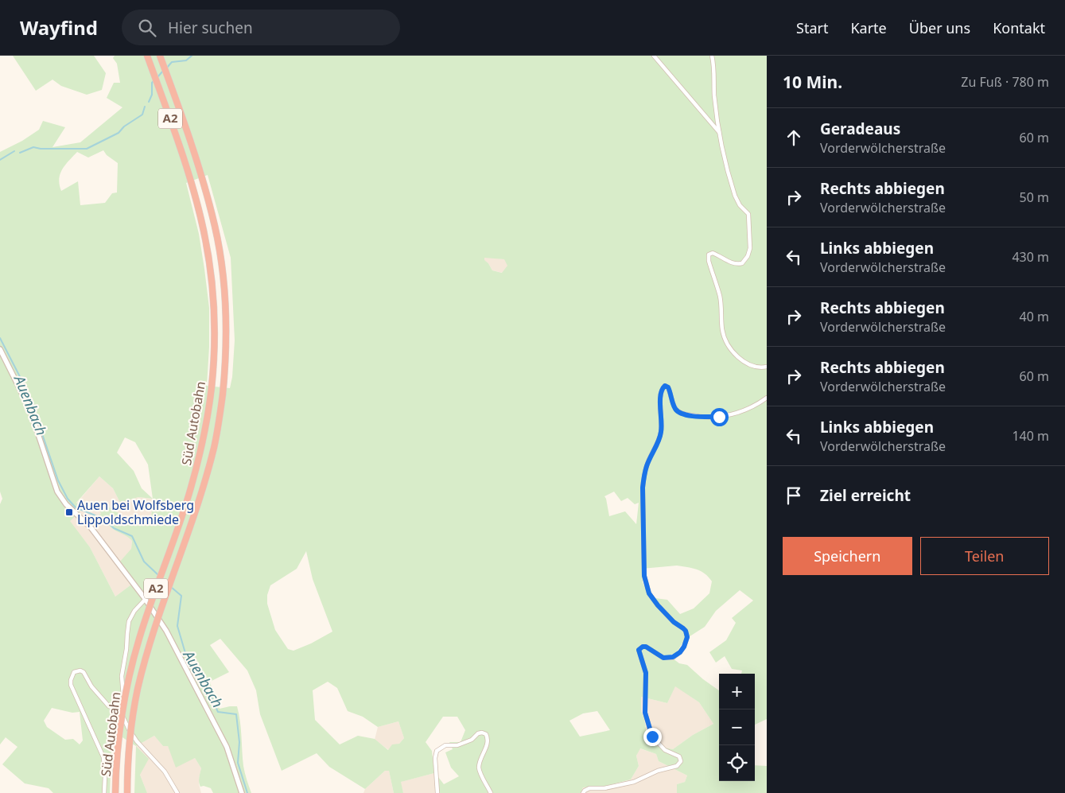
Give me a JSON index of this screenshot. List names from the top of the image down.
{
  "streets": {
    "highway": ["A2", "Süd Autobahn"]
  },
  "water": ["Auenbach"],
  "places": {
    "transit": ["Auen bei Wolfsberg Lippoldschmiede"]
  },
  "page": {
    "header": "Wayfind",
    "search": "Hier suchen",
    "nav": [
      "Start",
      "Karte",
      "Über uns",
      "Kontakt"
    ],
    "heading": ["10 Min.", "Zu Fuß · 780 m"],
    "list": [
      ["Geradeaus", "Vorderwölcherstraße", "60 m"],
      ["Rechts abbiegen", "Vorderwölcherstraße", "50 m"],
      ["Links abbiegen", "Vorderwölcherstraße", "430 m"],
      ["Rechts abbiegen", "Vorderwölcherstraße", "40 m"],
      ["Rechts abbiegen", "Vorderwölcherstraße", "60 m"],
      ["Links abbiegen", "Vorderwölcherstraße", "140 m"],
      "Ziel erreicht"
    ],
    "buttons": ["Speichern", "Teilen"],
    "map_buttons": ["+", "−"]
  }
}
